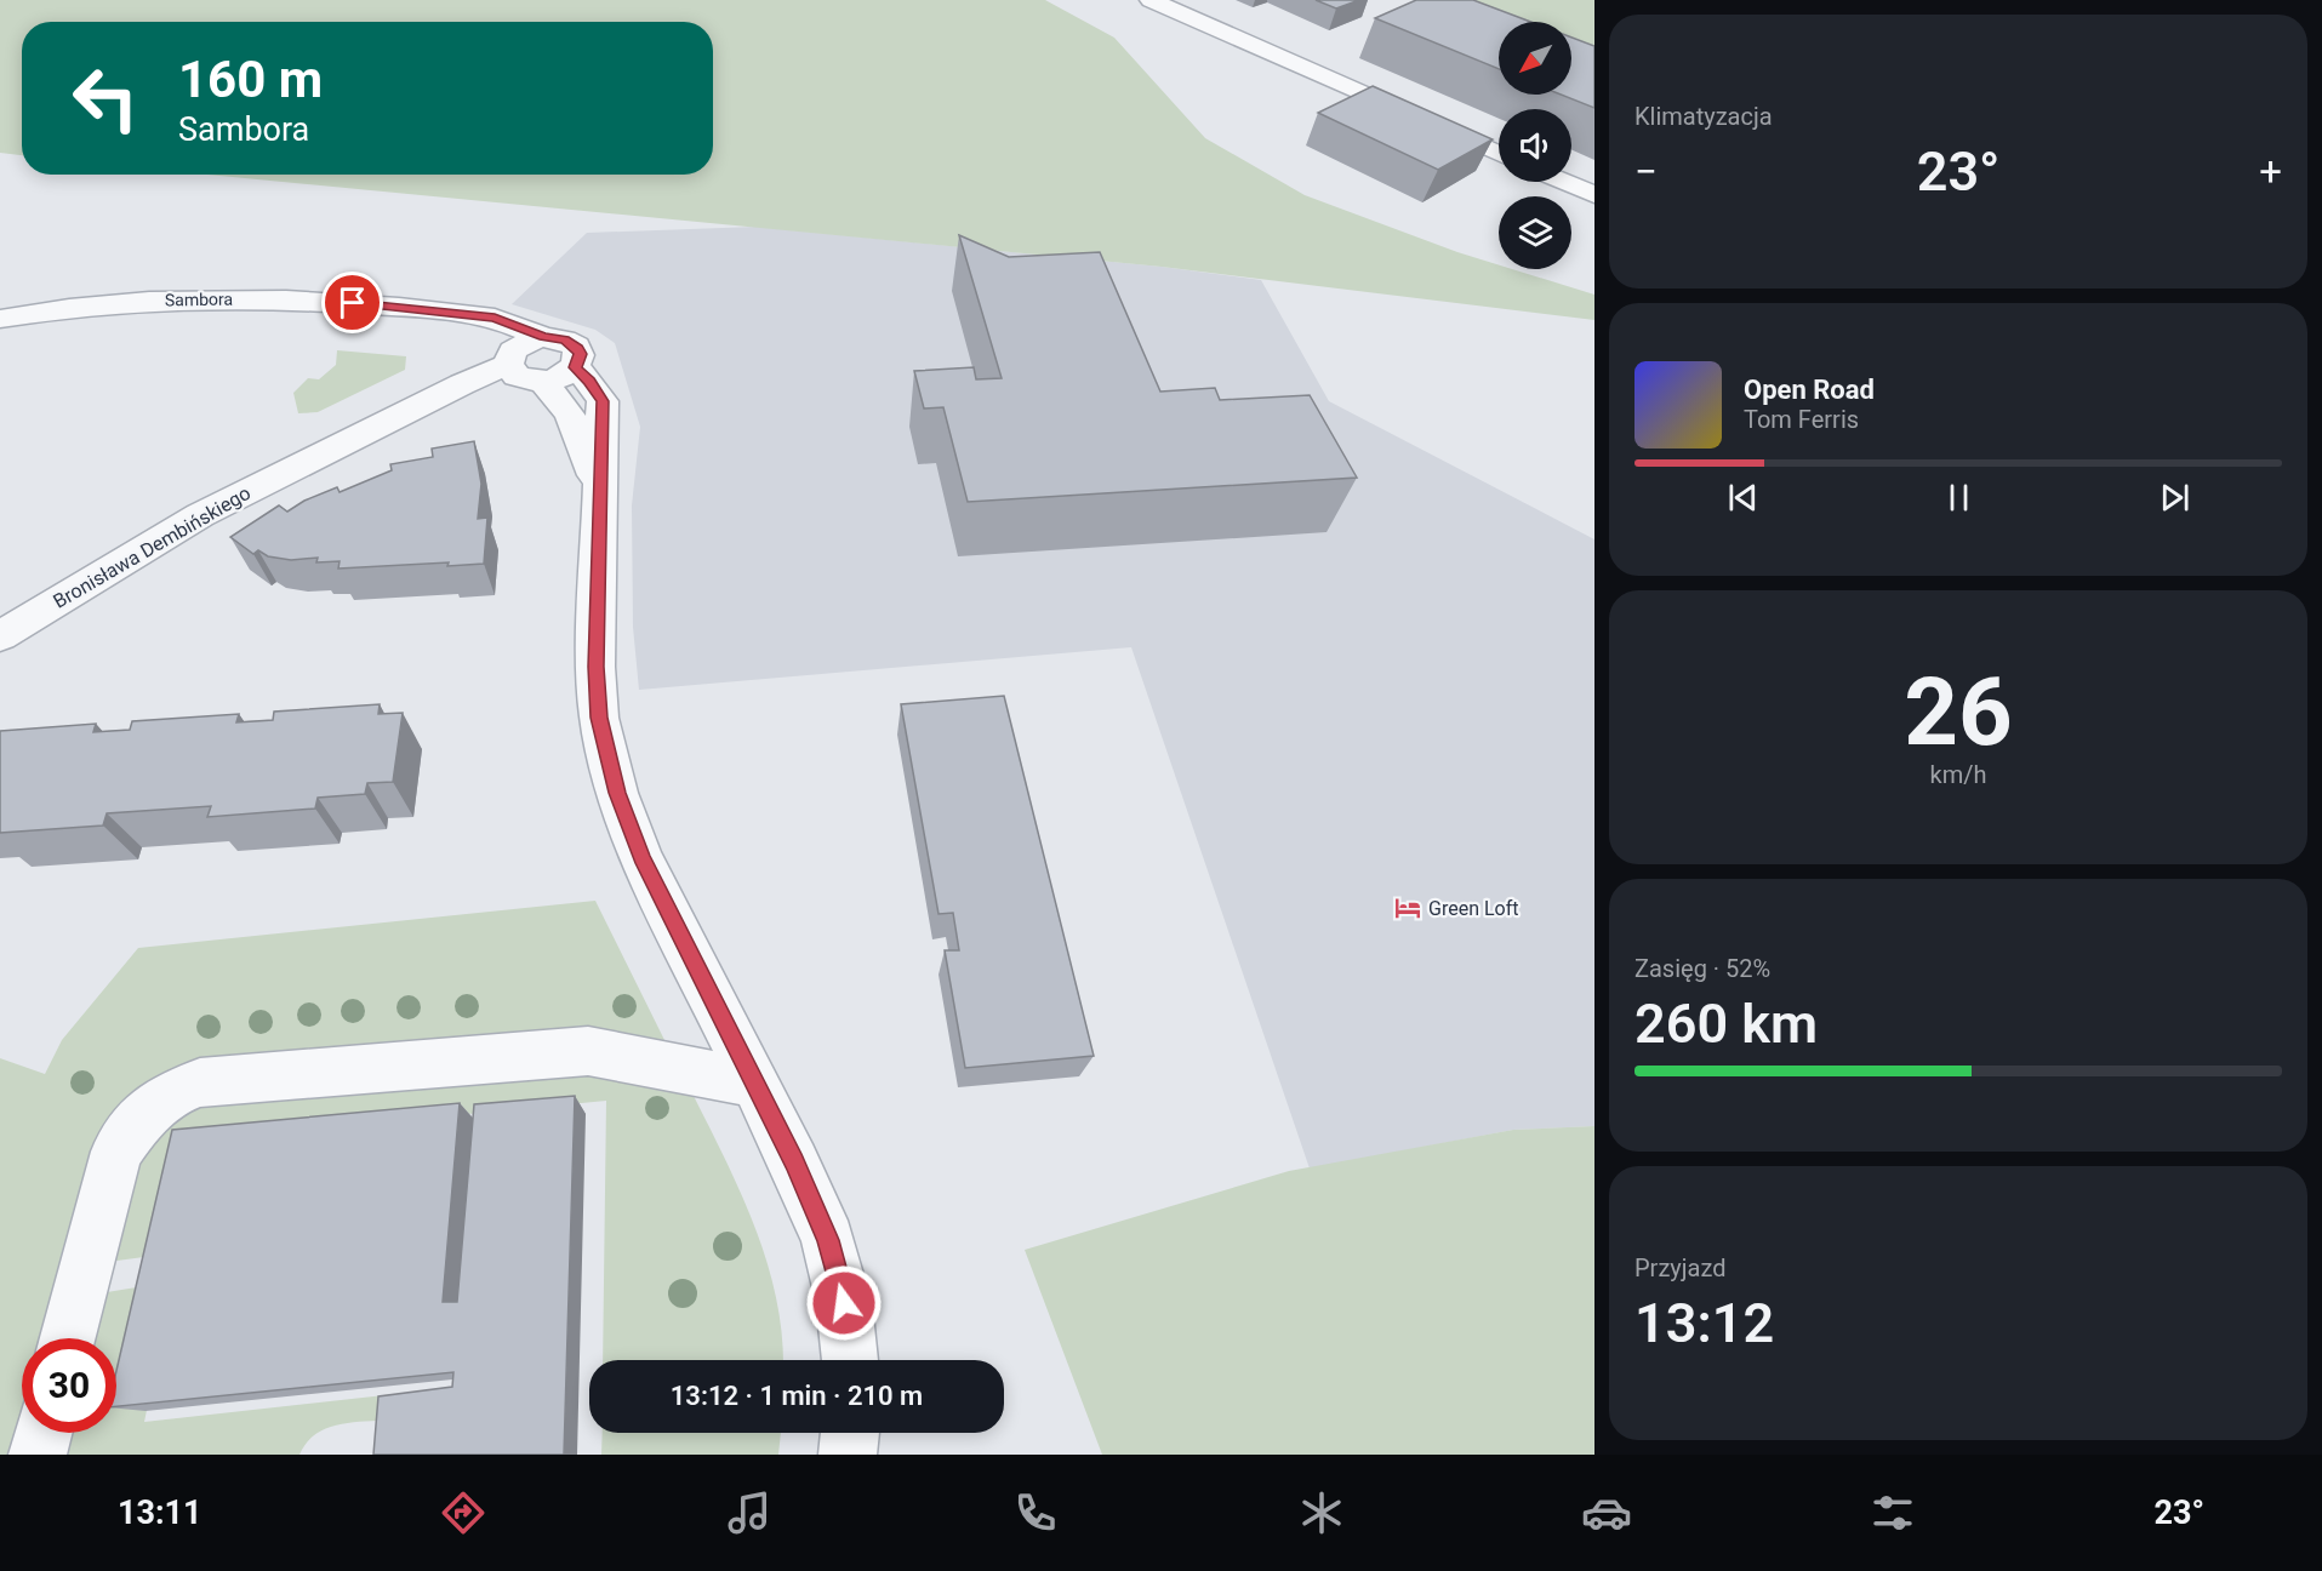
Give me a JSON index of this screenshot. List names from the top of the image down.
{
  "streets": {
    "street": ["Sambora", "Bronisława Dembińskiego"]
  },
  "crossings": [
    ["Sambora", "Bronisława Dembińskiego"]
  ],
  "places": {
    "hotel": ["Green Loft"]
  },
  "north": "bottom left",
  "page": {
    "tile": [
      "Klimatyzacja",
      ["26", "km/h"],
      ["Zasięg · 52%", "260 km"],
      ["Przyjazd", "13:12"]
    ],
    "turn": ["160 m", "Sambora"],
    "heat": ["−", "23°", "+"],
    "song": ["Open Road", "Tom Ferris"],
    "limit": "30",
    "trip": "13:12 · 1 min · 210 m",
    "tabs": ["13:11", "23°"]
  }
}
